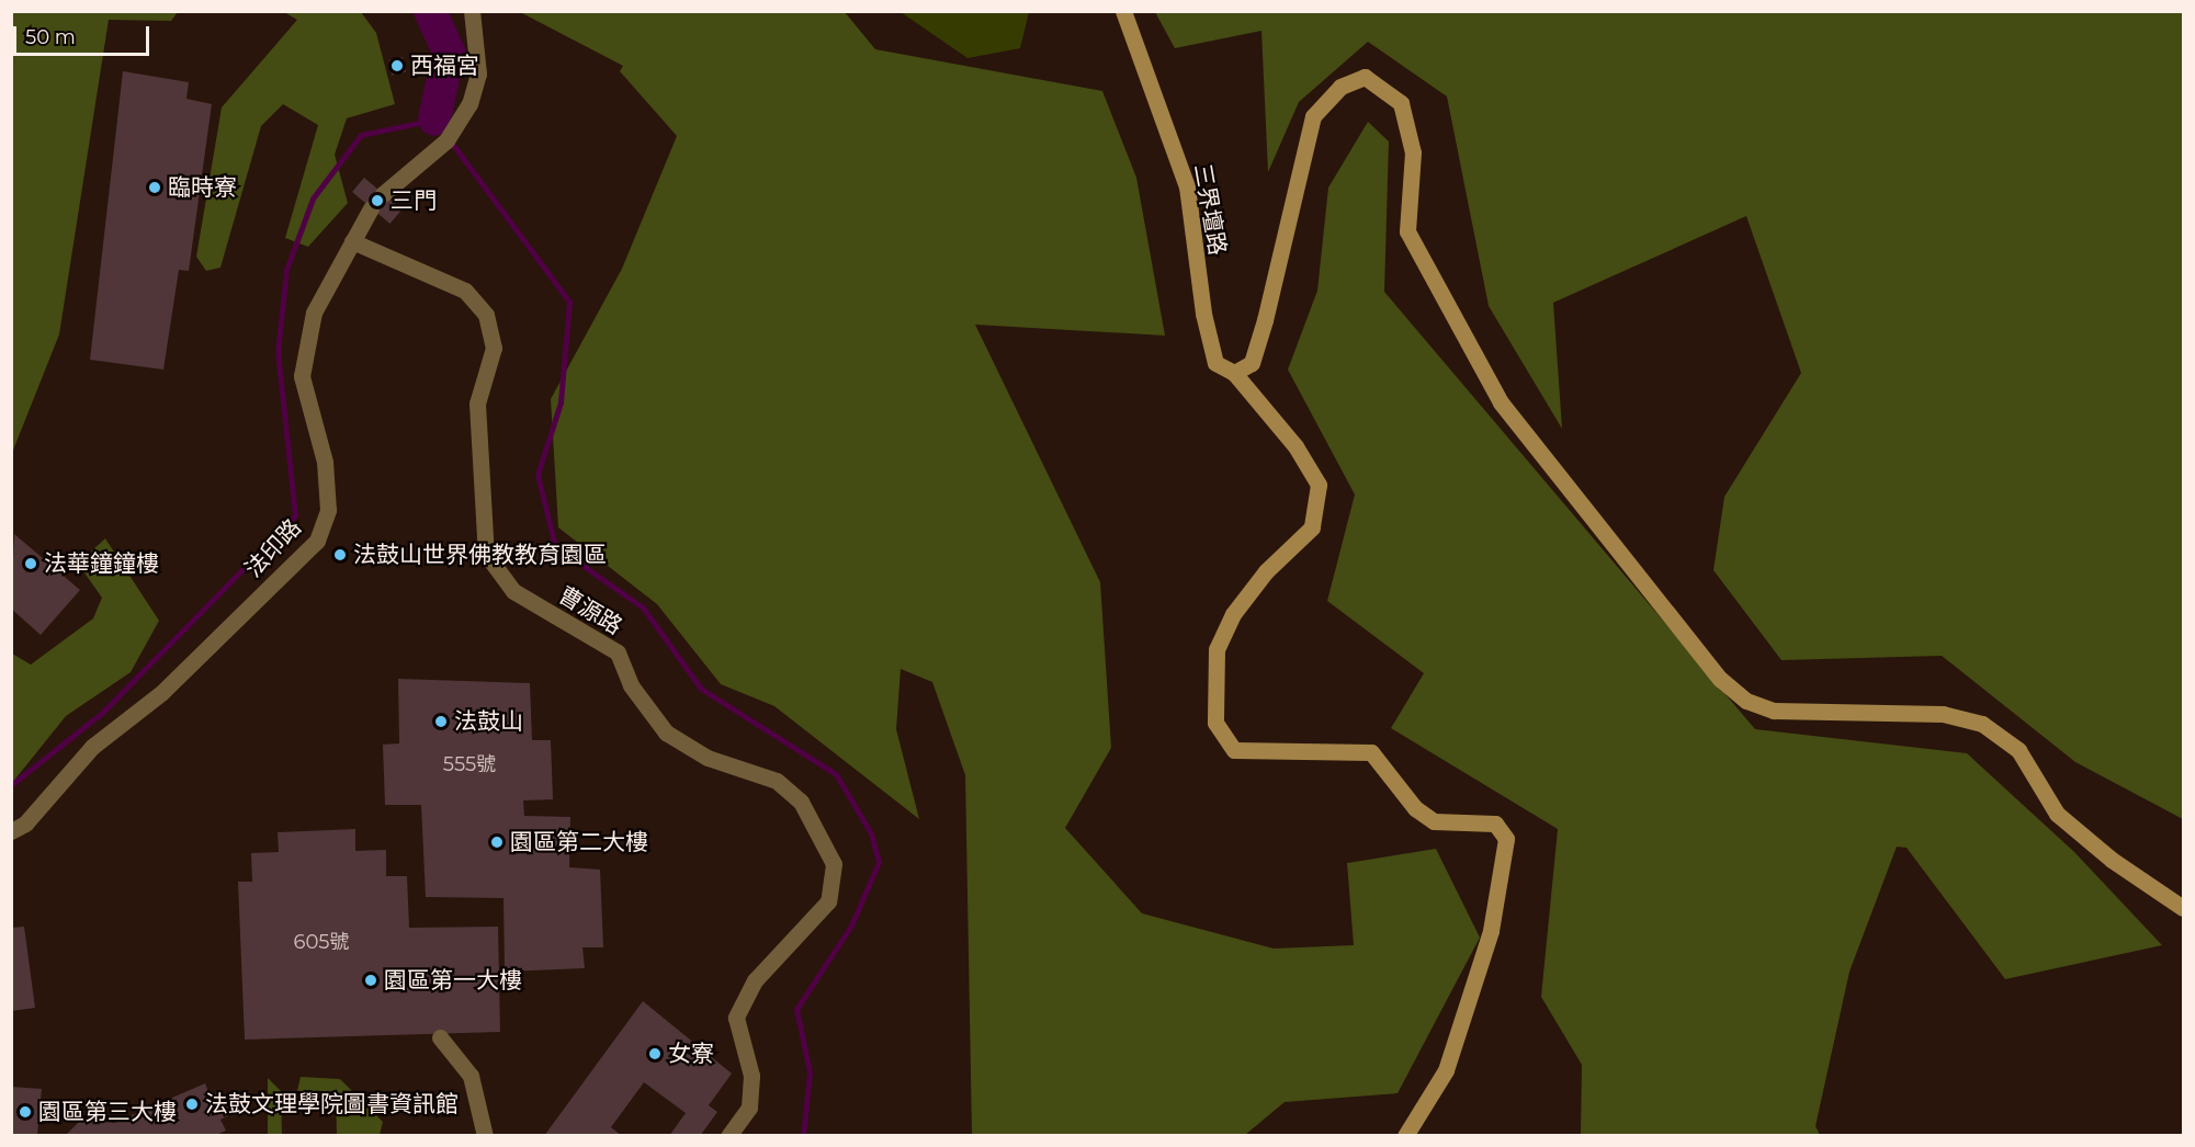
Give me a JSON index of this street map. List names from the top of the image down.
{
  "streets": {
    "street": ["三界壇路", "法印路", "曹源路"]
  },
  "crossings": [
    ["法印路", "曹源路"]
  ],
  "places": [
    "西福宮",
    "臨時寮",
    "三門",
    "法鼓山世界佛教教育園區",
    "法華鐘鐘樓",
    "法鼓山",
    "園區第二大樓",
    "園區第一大樓",
    "女寮",
    "法鼓文理學院圖書資訊館",
    "園區第三大樓"
  ],
  "house_numbers": ["555號", "605號"],
  "scale_bar": "50 m"
}
